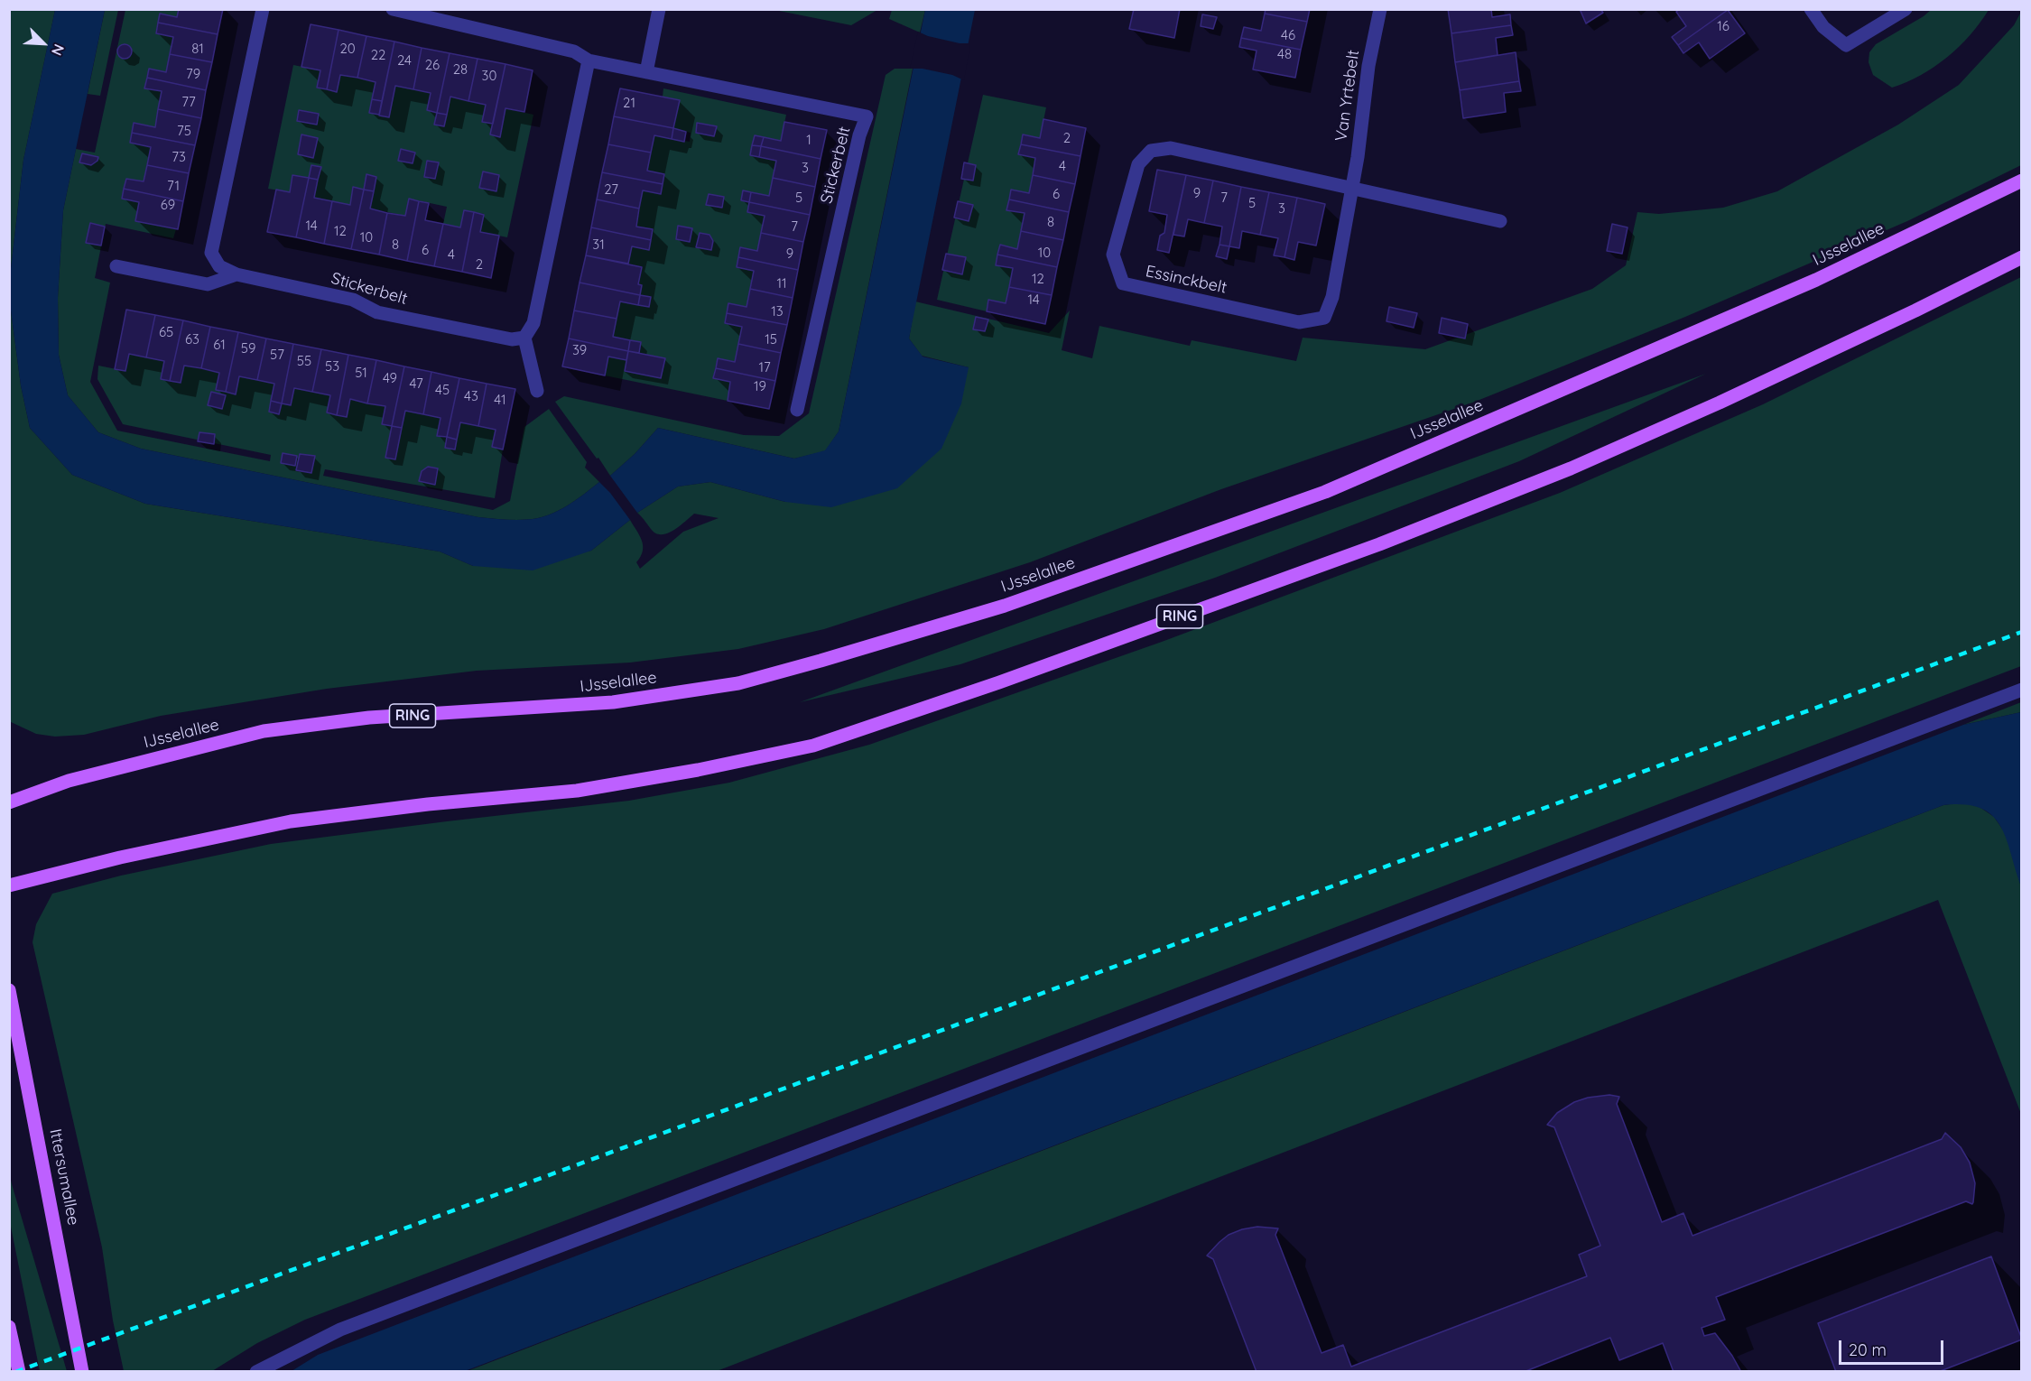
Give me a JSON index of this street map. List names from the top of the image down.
{
  "streets": {
    "main road": ["IJsselallee", "RING", "Ittersumallee"],
    "street": ["Van Yrtebelt", "Stickerbelt", "Essinckbelt"]
  },
  "crossings": [
    ["Van Yrtebelt", "Essinckbelt"]
  ],
  "house_numbers": [
    "16",
    "46",
    "81",
    "20",
    "48",
    "22",
    "24",
    "26",
    "28",
    "79",
    "30",
    "77",
    "21",
    "75",
    "2",
    "1",
    "73",
    "4",
    "3",
    "71",
    "27",
    "9",
    "6",
    "5",
    "7",
    "5",
    "69",
    "3",
    "8",
    "14",
    "7",
    "12",
    "10",
    "8",
    "31",
    "6",
    "10",
    "9",
    "4",
    "2",
    "12",
    "11",
    "14",
    "13",
    "65",
    "63",
    "15",
    "61",
    "59",
    "39",
    "57",
    "55",
    "53",
    "17",
    "51",
    "49",
    "47",
    "19",
    "45",
    "43",
    "41"
  ],
  "scale_bar": "20 m",
  "north": "bottom right"
}
